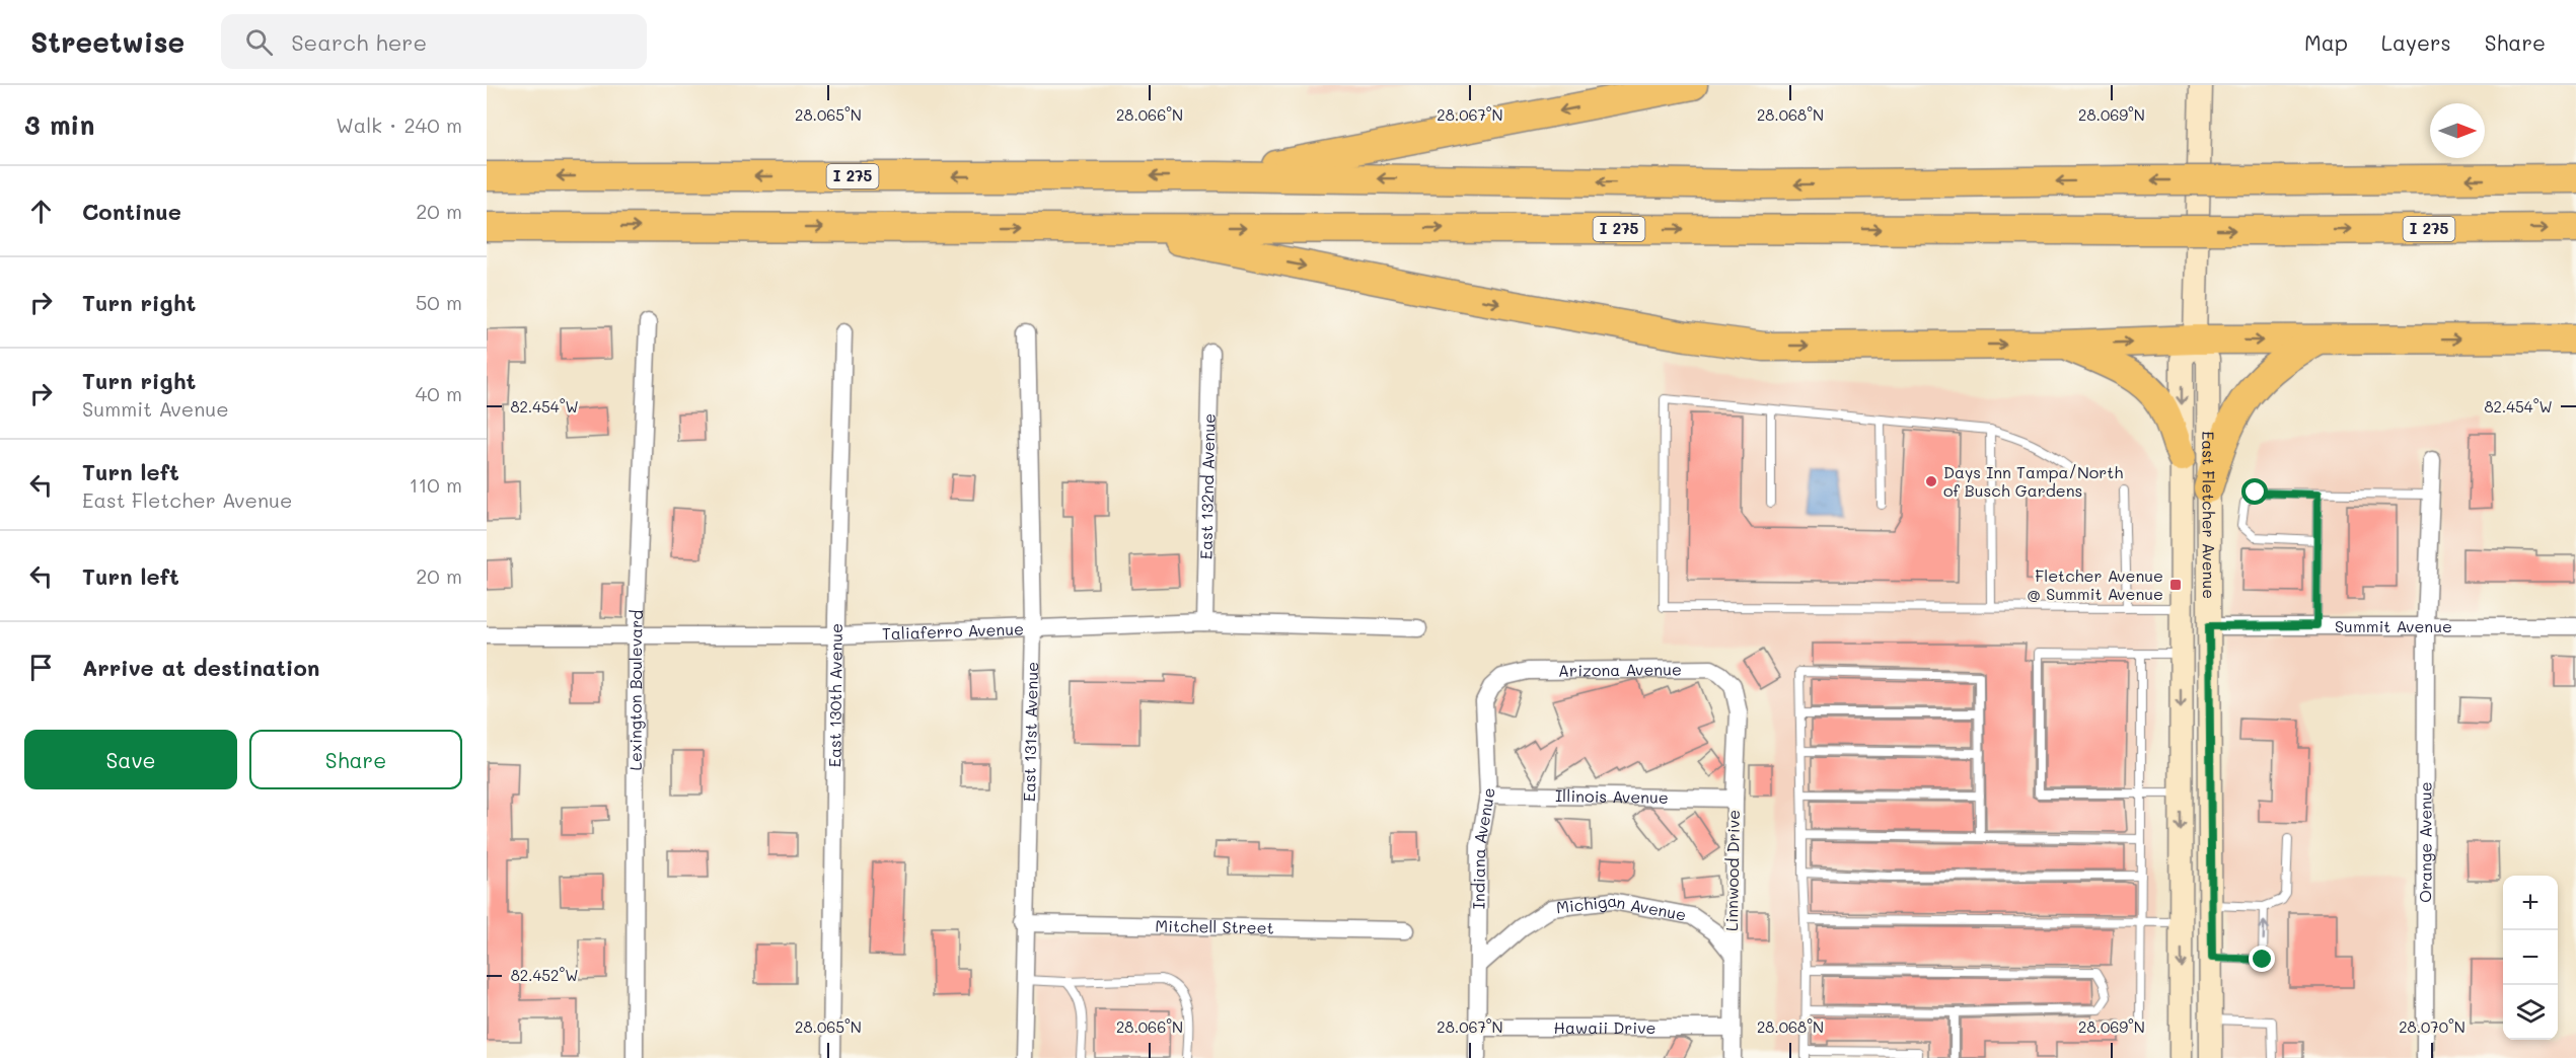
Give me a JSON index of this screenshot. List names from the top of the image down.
{
  "streets": {
    "highway": ["I 275"],
    "main road": ["East Fletcher Avenue"],
    "street": [
      "East 132nd Avenue",
      "Summit Avenue",
      "Taliaferro Avenue",
      "Arizona Avenue",
      "Lexington Boulevard",
      "East 130th Avenue",
      "East 131st Avenue",
      "Illinois Avenue",
      "Orange Avenue",
      "Indiana Avenue",
      "Linnwood Drive",
      "Michigan Avenue",
      "Mitchell Street",
      "Hawaii Drive"
    ]
  },
  "crossings": [
    ["East 132nd Avenue", "Taliaferro Avenue"],
    ["East Fletcher Avenue", "Summit Avenue"],
    ["Summit Avenue", "Orange Avenue"],
    ["Taliaferro Avenue", "Lexington Boulevard"],
    ["Taliaferro Avenue", "East 130th Avenue"],
    ["Taliaferro Avenue", "East 131st Avenue"],
    ["Arizona Avenue", "Indiana Avenue"],
    ["Arizona Avenue", "Linnwood Drive"],
    ["East 131st Avenue", "Mitchell Street"],
    ["Illinois Avenue", "Indiana Avenue"],
    ["Illinois Avenue", "Linnwood Drive"],
    ["Indiana Avenue", "Michigan Avenue"],
    ["Indiana Avenue", "Hawaii Drive"],
    ["Linnwood Drive", "Michigan Avenue"],
    ["Linnwood Drive", "Hawaii Drive"]
  ],
  "places": {
    "other": ["Days Inn Tampa/North of Busch Gardens"],
    "transit": ["Fletcher Avenue @ Summit Avenue"]
  },
  "north": "right",
  "page": {
    "header": "Streetwise",
    "search": "Search here",
    "nav": ["Map", "Layers", "Share"],
    "heading": ["3 min", "Walk · 240 m"],
    "list": [
      ["Continue", "20 m"],
      ["Turn right", "50 m"],
      ["Turn right", "Summit Avenue", "40 m"],
      ["Turn left", "East Fletcher Avenue", "110 m"],
      ["Turn left", "20 m"],
      "Arrive at destination"
    ],
    "buttons": ["Save", "Share"],
    "map_buttons": ["+", "−"]
  },
  "coordinates": [
    "28.065°N",
    "28.066°N",
    "28.067°N",
    "28.068°N",
    "28.069°N",
    "82.454°W",
    "82.452°W",
    "28.070°N"
  ]
}
